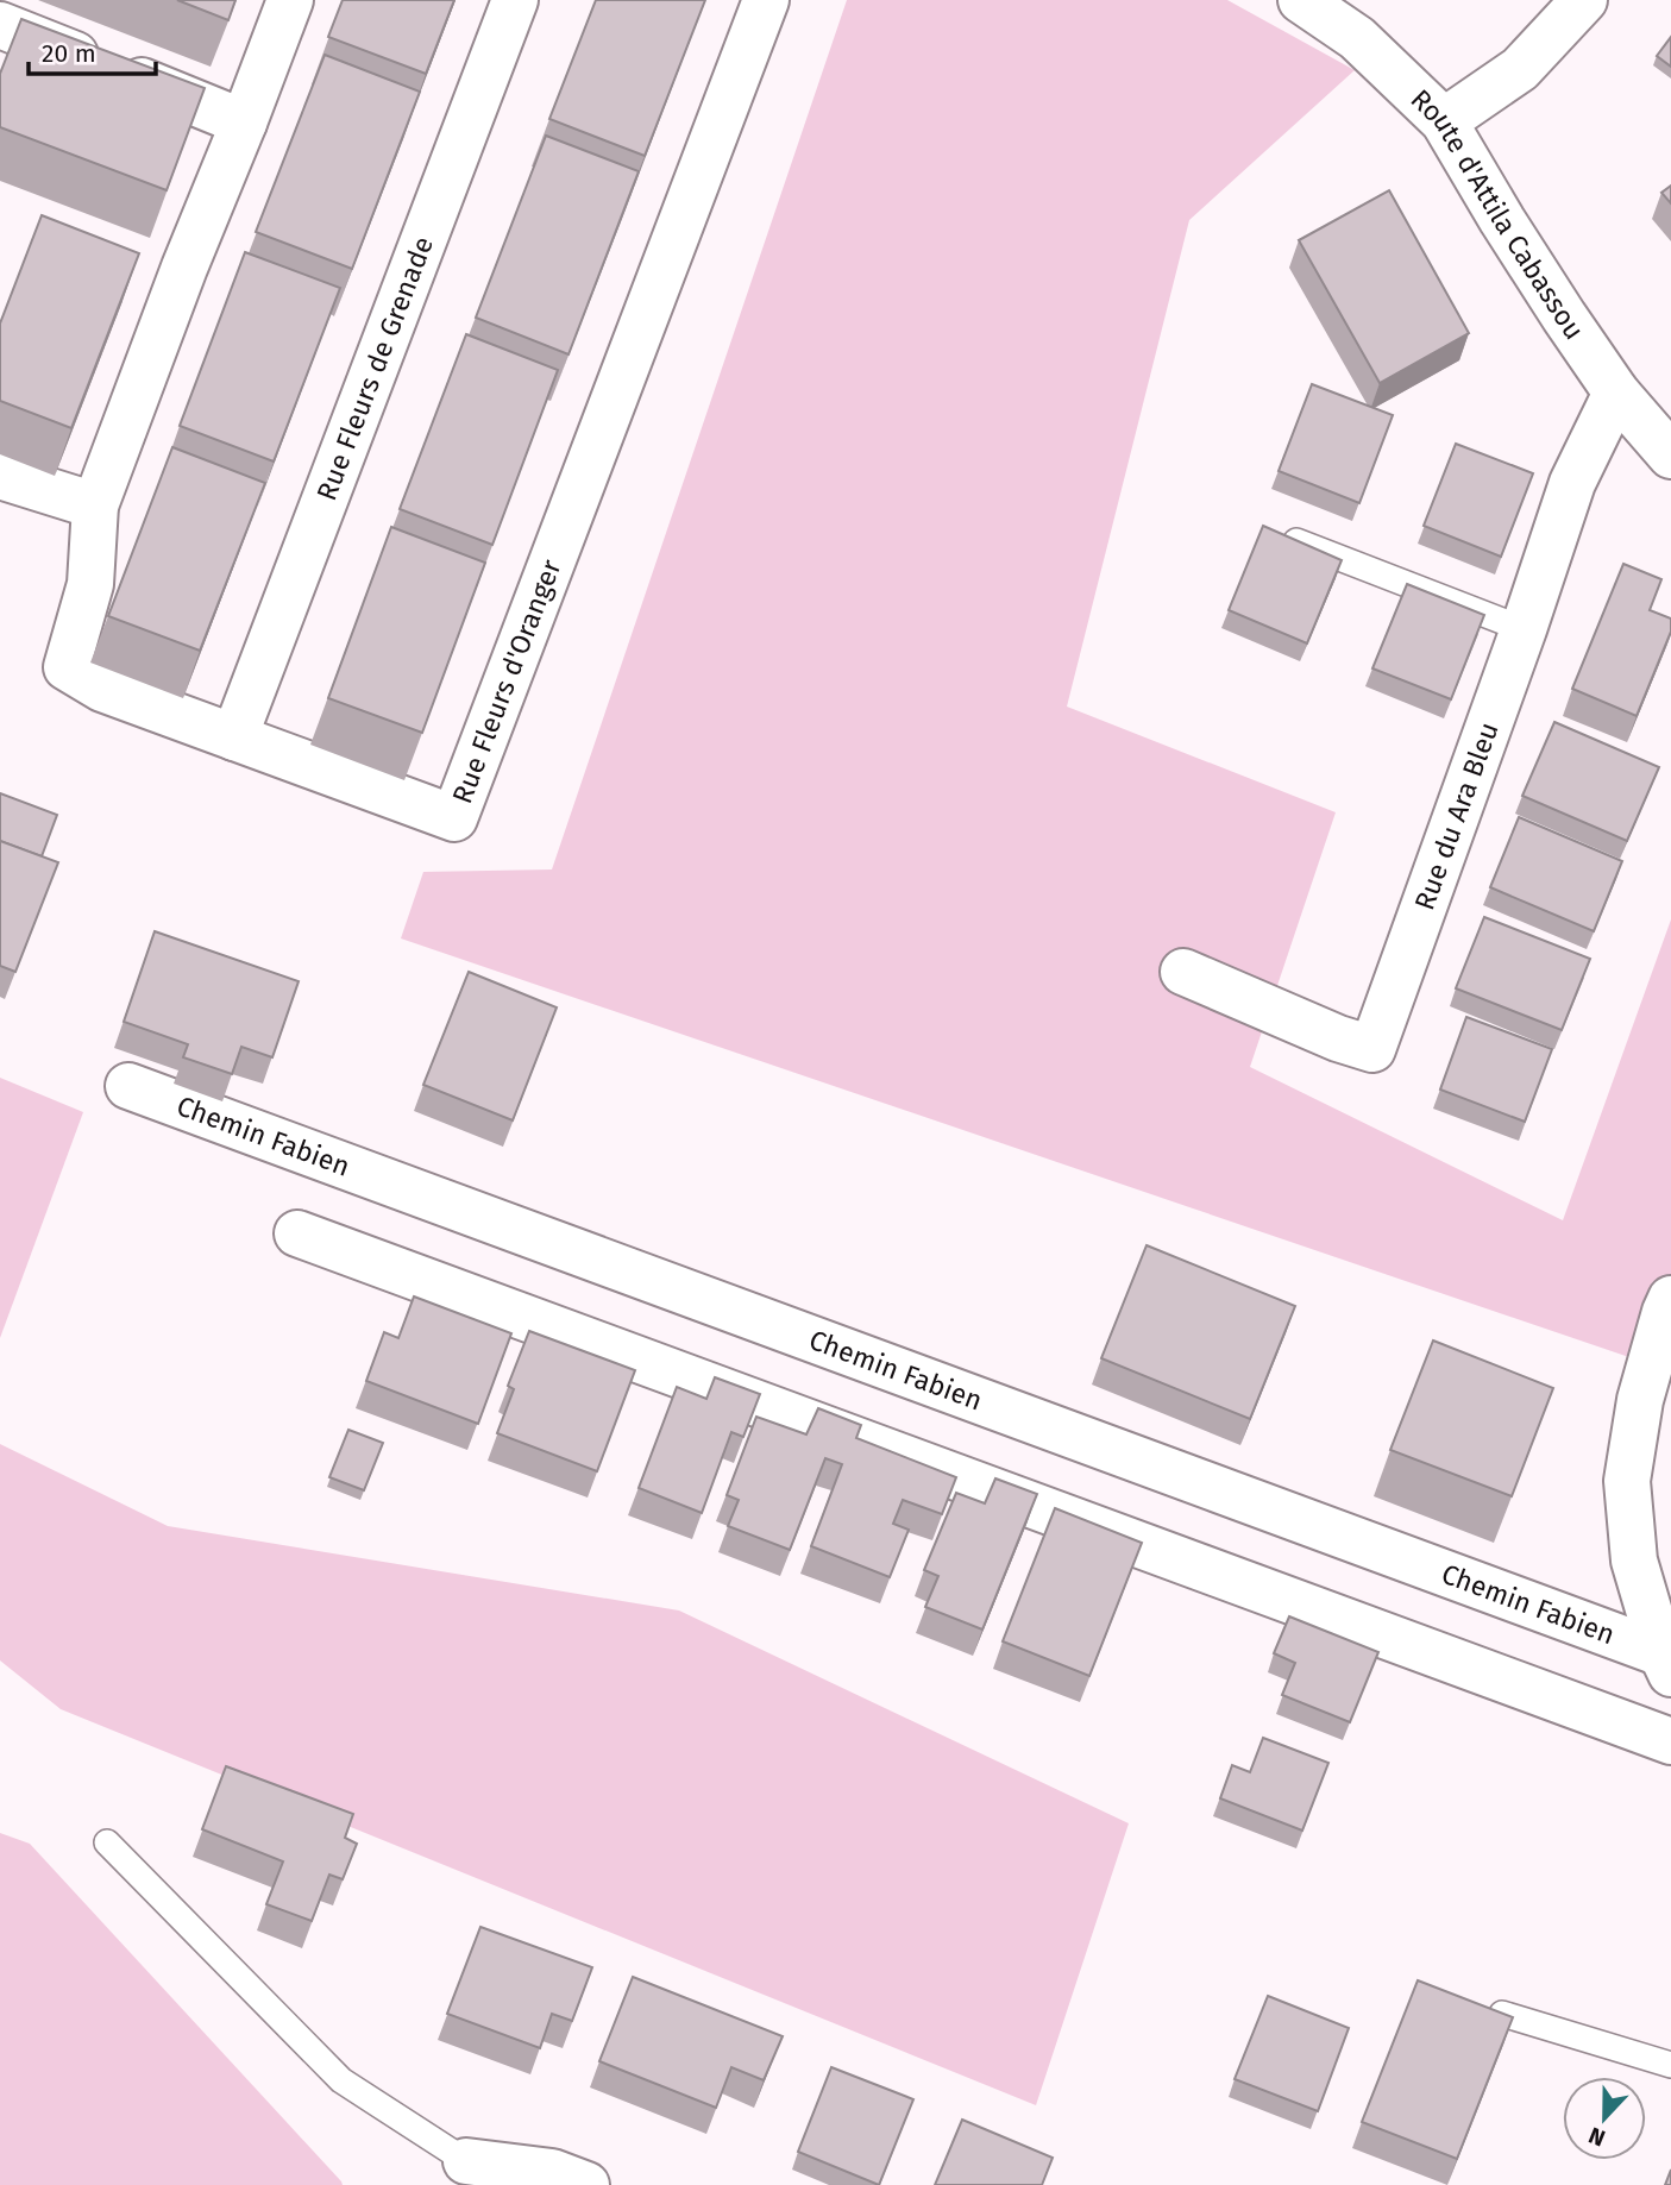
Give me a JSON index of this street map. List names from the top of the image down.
{
  "streets": {
    "street": [
      "Route d'Attila Cabassou",
      "Rue Fleurs de Grenade",
      "Rue Fleurs d'Oranger",
      "Rue du Ara Bleu",
      "Chemin Fabien"
    ]
  },
  "crossings": [
    ["Route d'Attila Cabassou", "Rue du Ara Bleu"],
    ["Rue Fleurs de Grenade", "Rue Fleurs d'Oranger"]
  ],
  "scale_bar": "20 m",
  "north": "bottom"
}
